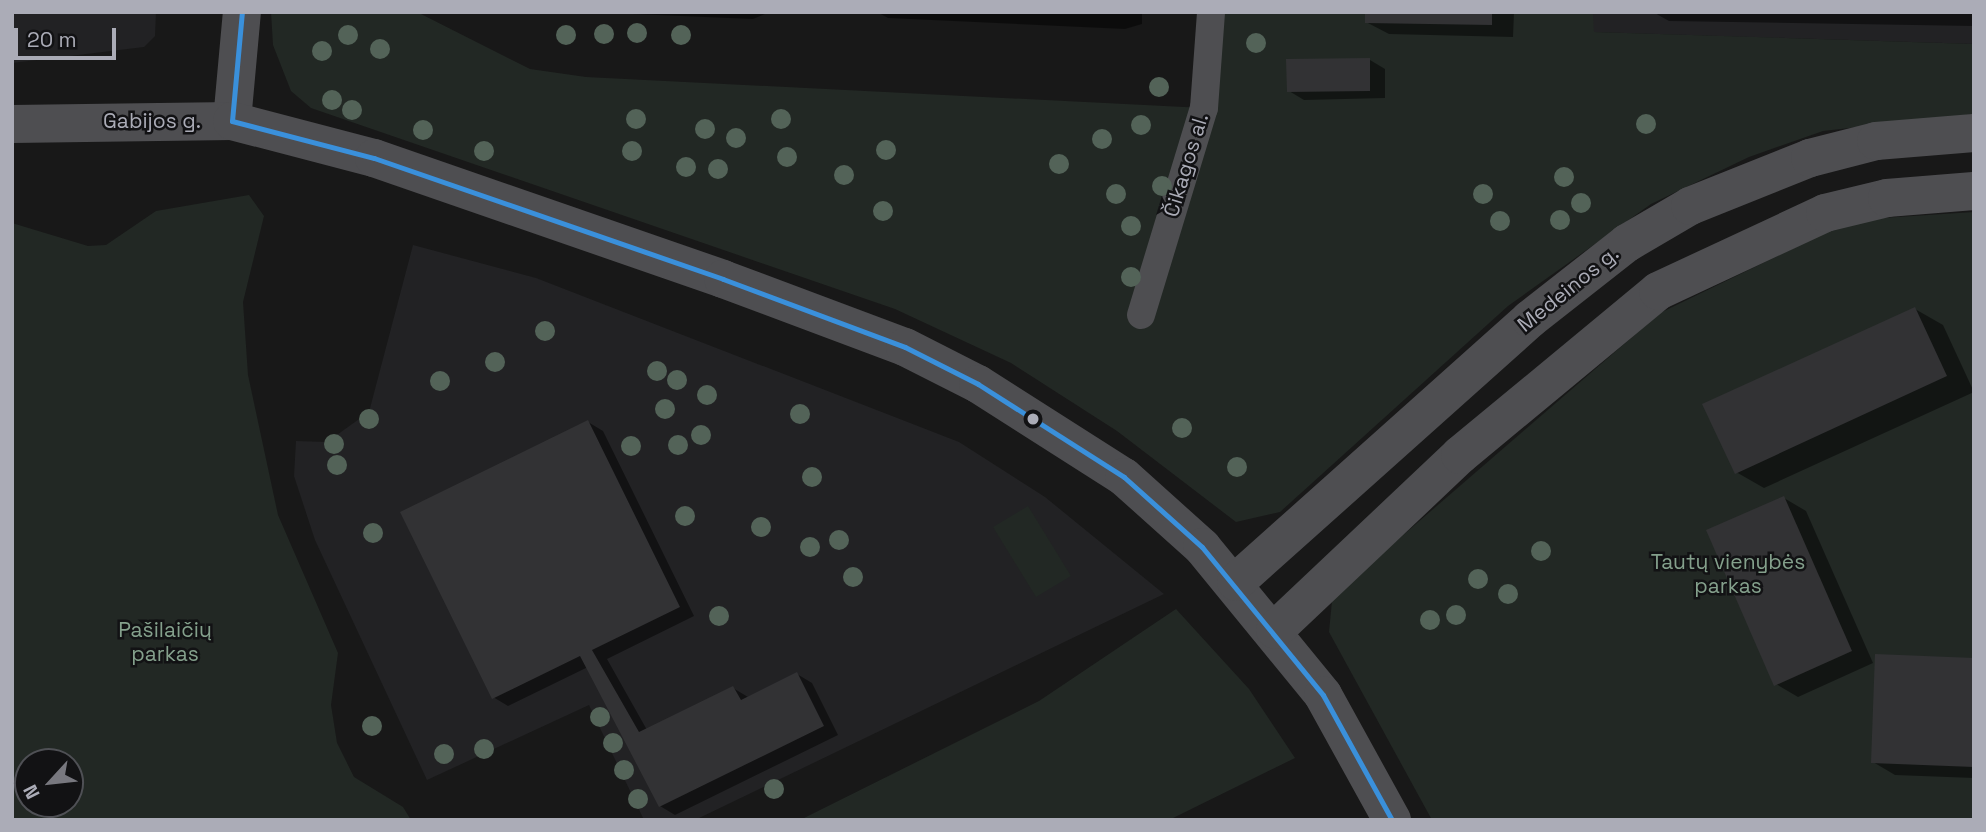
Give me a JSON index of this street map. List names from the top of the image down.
{
  "streets": {
    "street": ["Gabijos g.", "Čikagos al.", "Medeinos g."]
  },
  "crossings": [
    ["Gabijos g.", "Medeinos g."]
  ],
  "parks": ["Tautų vienybės parkas", "Pašilaičių parkas"],
  "scale_bar": "20 m",
  "north": "bottom left"
}
